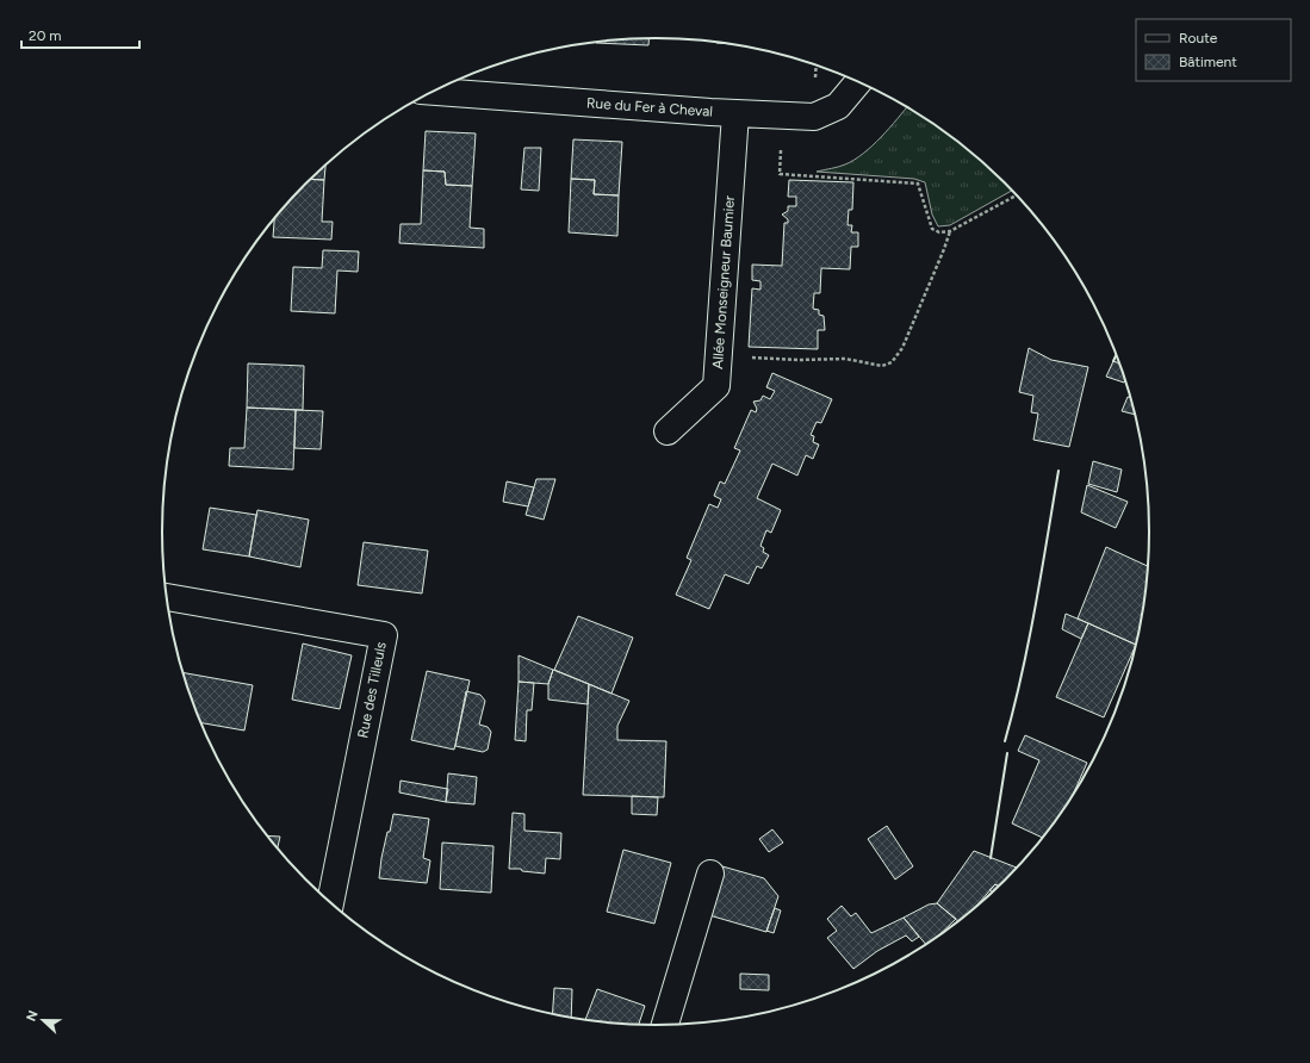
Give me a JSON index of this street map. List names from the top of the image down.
{
  "streets": {
    "street": ["Rue du Fer à Cheval", "Allée Monseigneur Baumier", "Rue des Tilleuls"]
  },
  "crossings": [
    ["Rue du Fer à Cheval", "Allée Monseigneur Baumier"]
  ],
  "legend": ["Route", "Bâtiment"],
  "scale_bar": "20 m",
  "north": "left"
}
